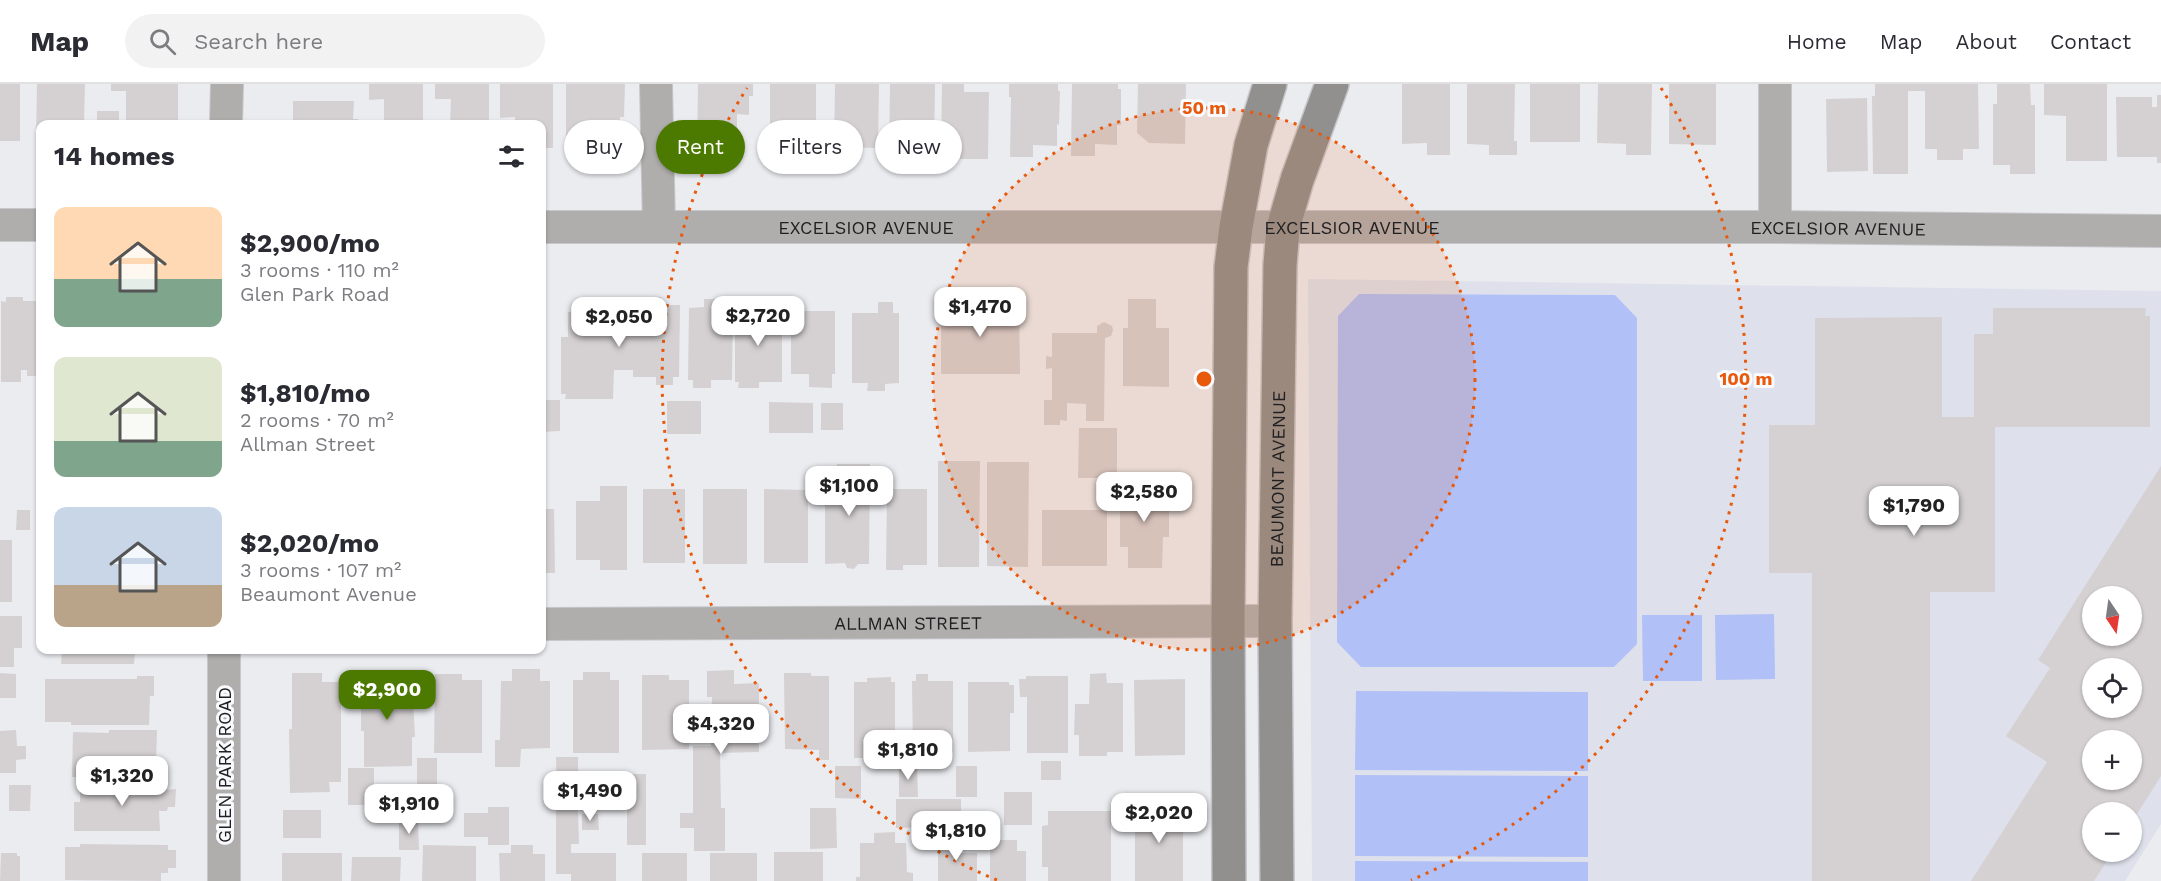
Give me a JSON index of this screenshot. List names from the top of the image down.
{
  "streets": {
    "main road": ["BEAUMONT AVENUE"],
    "street": ["EXCELSIOR AVENUE", "ALLMAN STREET", "GLEN PARK ROAD"]
  },
  "crossings": [
    ["EXCELSIOR AVENUE", "BEAUMONT AVENUE"],
    ["BEAUMONT AVENUE", "ALLMAN STREET"]
  ],
  "north": "bottom",
  "page": {
    "header": "Map",
    "search": "Search here",
    "nav": [
      "Home",
      "Map",
      "About",
      "Contact"
    ],
    "chip": [
      "Buy",
      "Rent",
      "Filters",
      "New"
    ],
    "heading": "14 homes",
    "list": [
      {
        "name": "$2,900/mo",
        "note": "3 rooms · 110 m² · Glen Park Road"
      },
      {
        "name": "$1,810/mo",
        "note": "2 rooms · 70 m² · Allman Street"
      },
      {
        "name": "$2,020/mo",
        "note": "3 rooms · 107 m² · Beaumont Avenue"
      }
    ],
    "price": [
      "$1,470",
      "$2,720",
      "$2,050",
      "$1,100",
      "$2,580",
      "$1,790",
      "$2,900",
      "$4,320",
      "$1,810",
      "$1,320",
      "$1,490",
      "$1,910",
      "$2,020",
      "$1,810"
    ],
    "map_buttons": ["+", "−"]
  },
  "rings": ["50 m", "100 m"]
}
